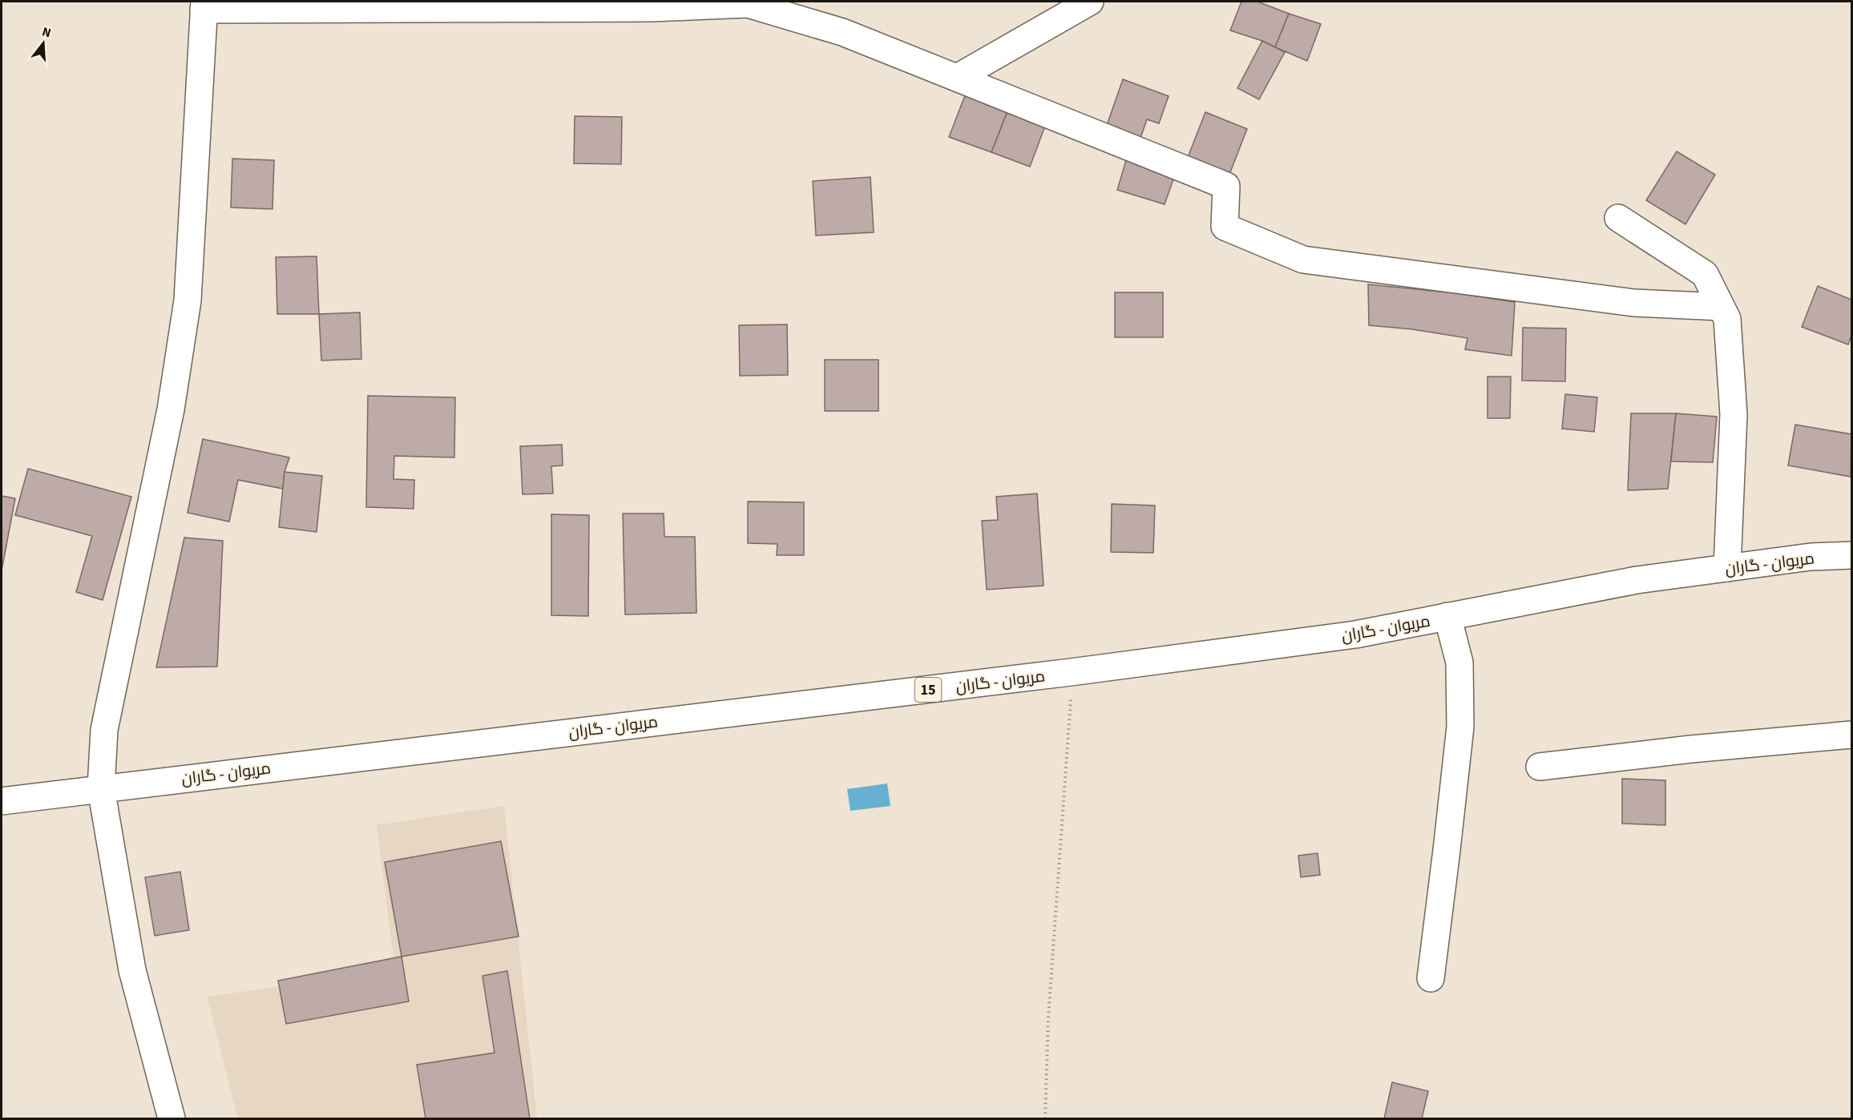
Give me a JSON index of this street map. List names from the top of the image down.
{
  "streets": {
    "street": ["مریوان - گاران", "15"]
  },
  "north": "top"
}
